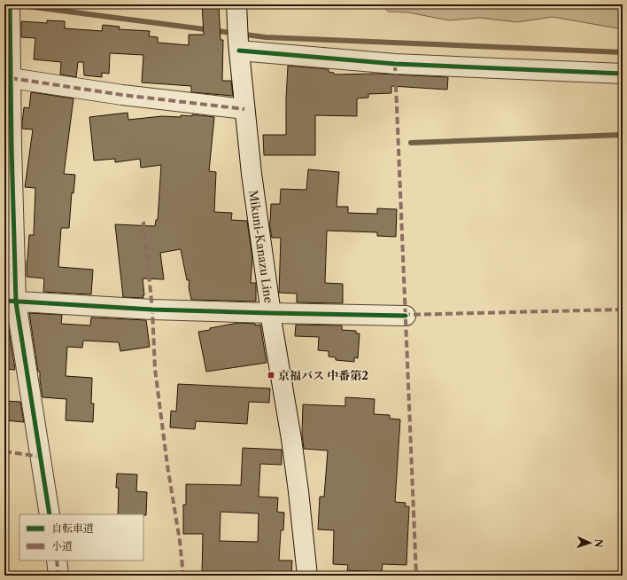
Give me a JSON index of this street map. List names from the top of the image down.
{
  "streets": {
    "street": ["Mikuni-Kanazu Line"]
  },
  "places": {
    "transit": ["京福バス 中番第2"]
  },
  "legend": ["自転車道", "小道"],
  "north": "right"
}
